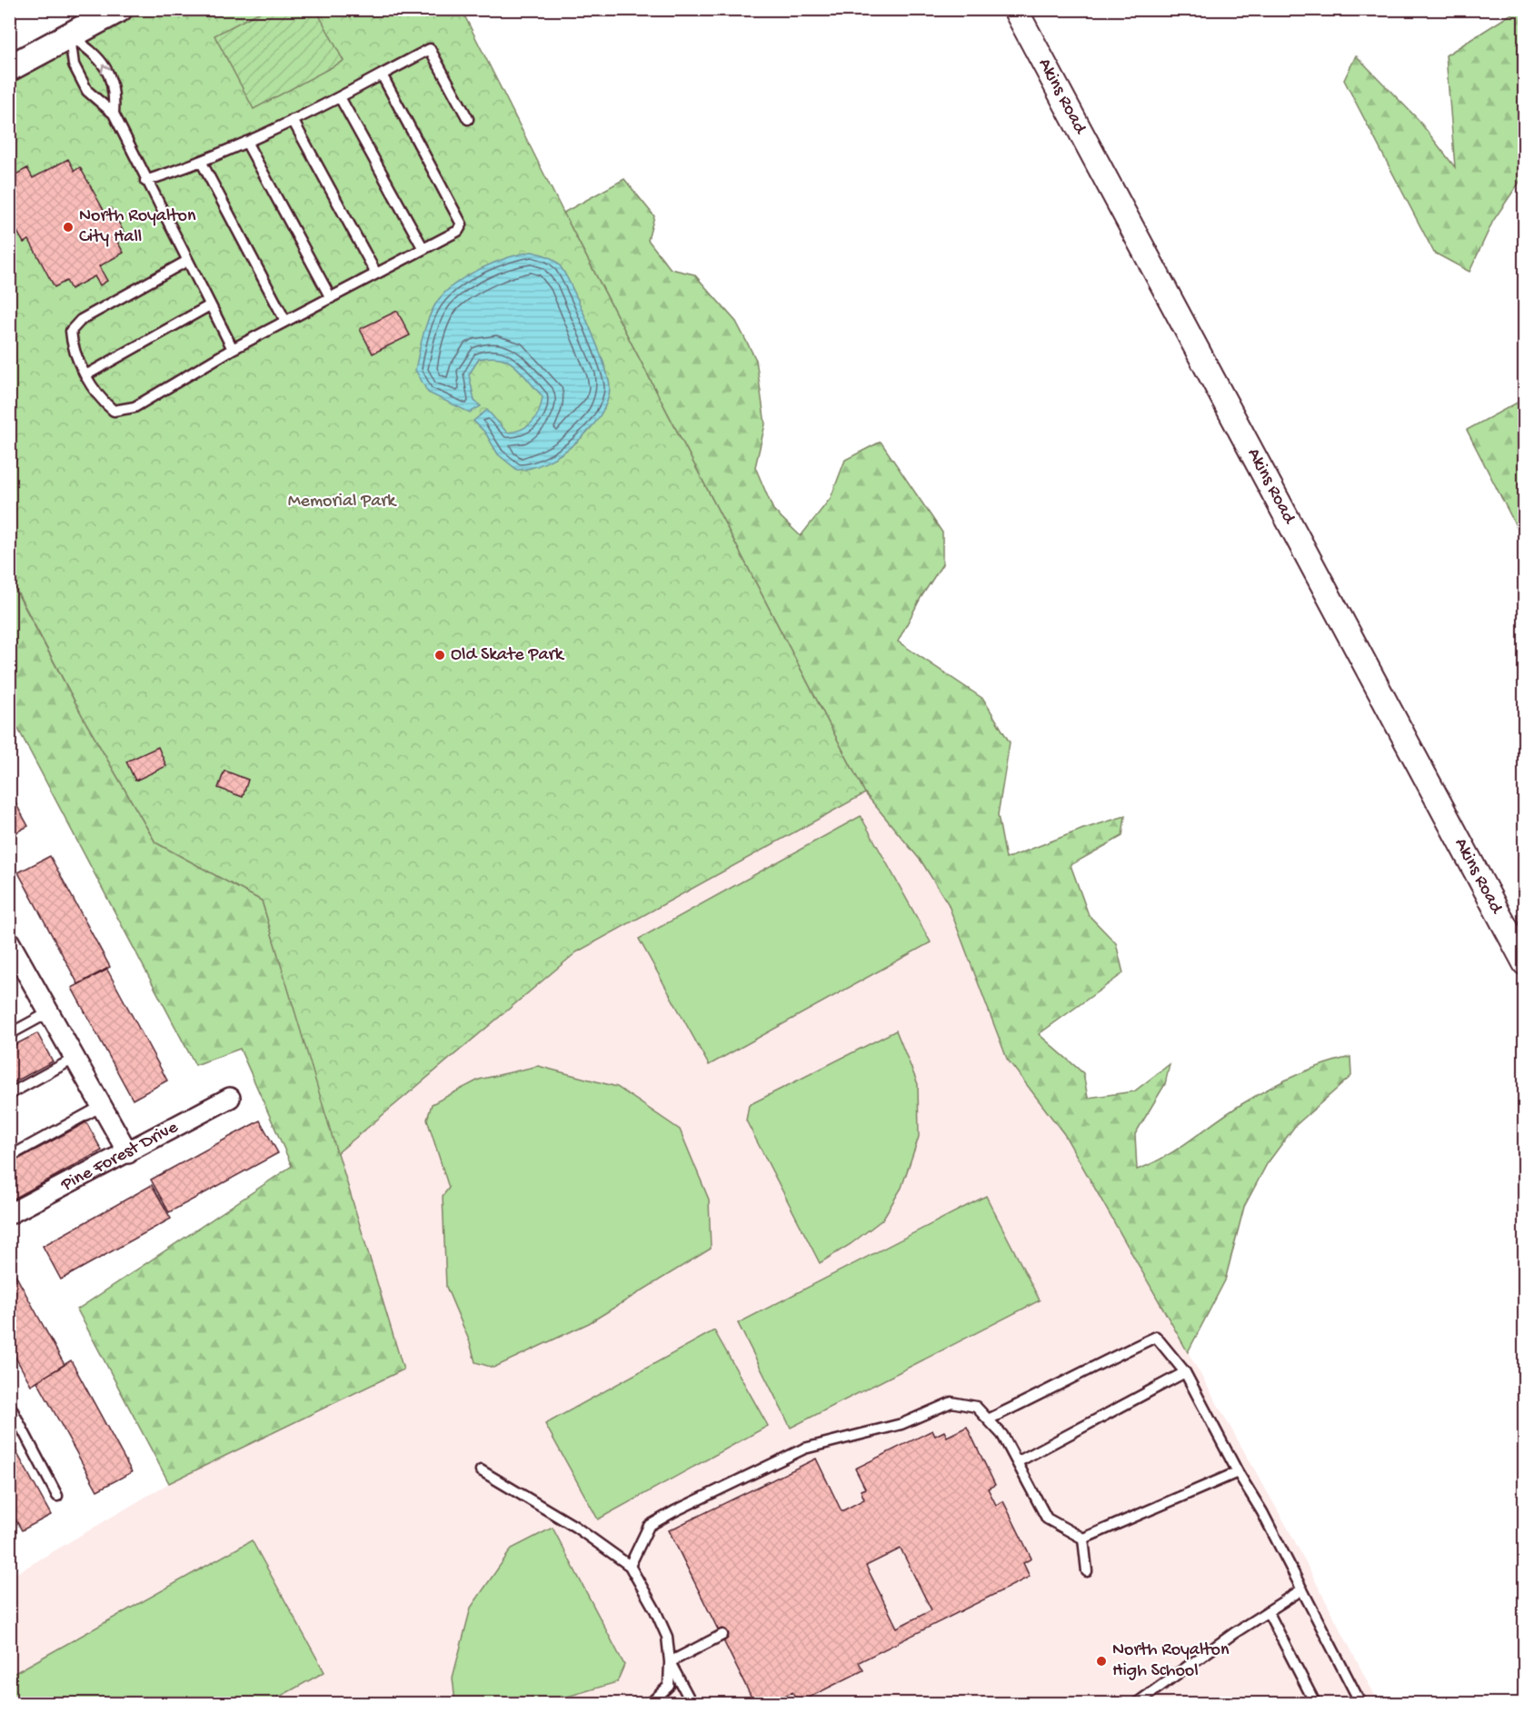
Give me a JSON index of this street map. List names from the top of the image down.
{
  "streets": {
    "street": ["Akins Road", "Pine Forest Drive"]
  },
  "parks": ["Memorial Park"],
  "places": ["North Royalton City Hall", "Old Skate Park", "North Royalton High School"]
}
